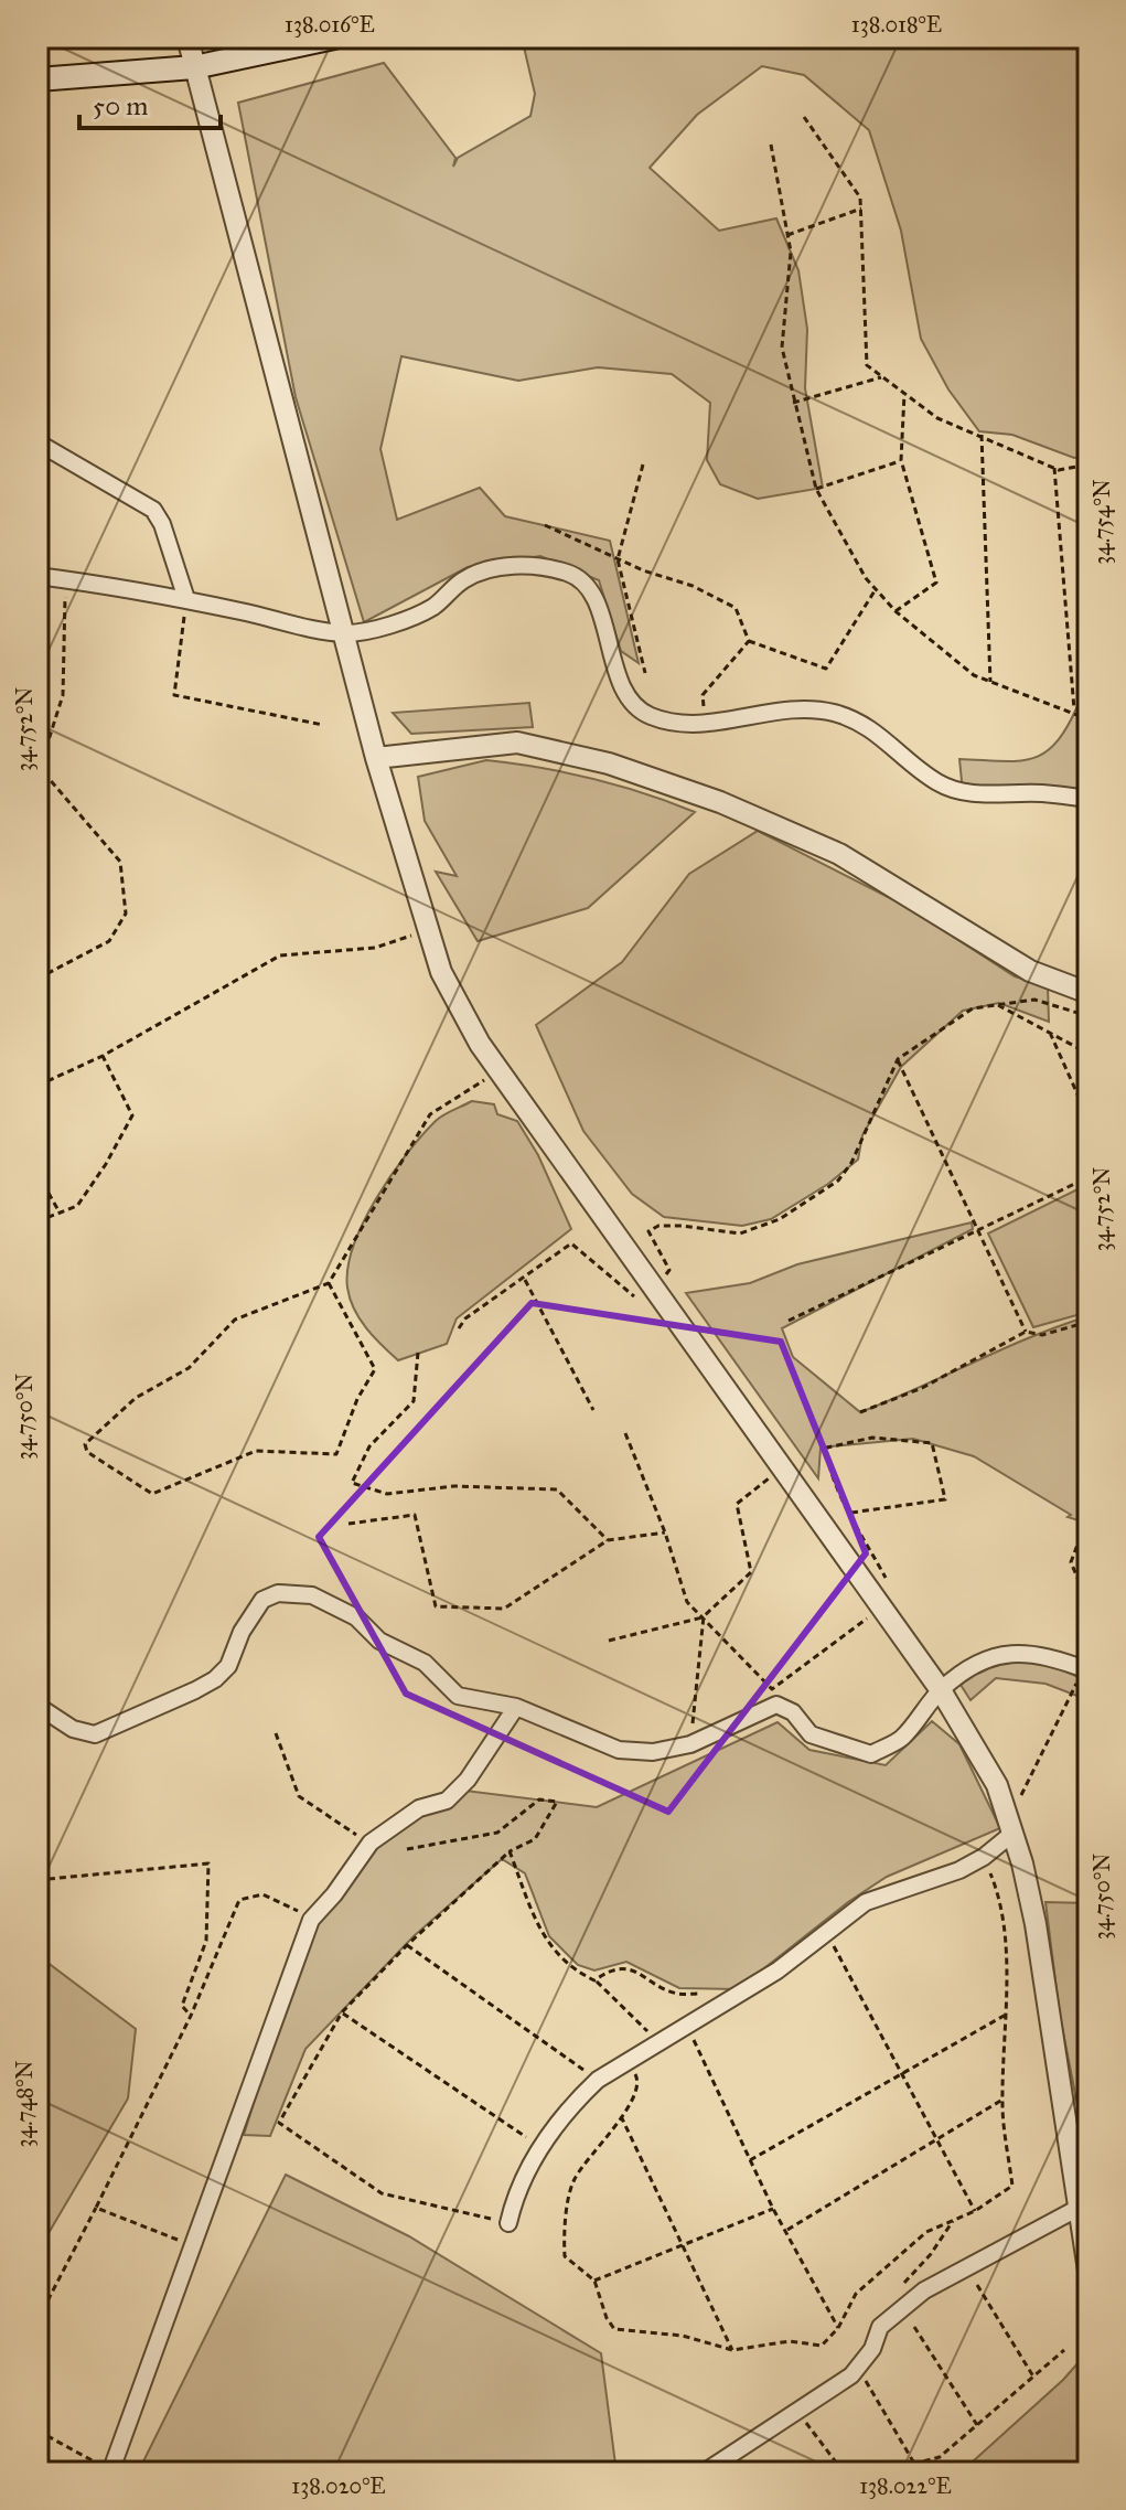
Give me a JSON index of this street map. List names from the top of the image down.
{
  "scale_bar": "50 m",
  "coordinates": [
    "138.016°E",
    "138.018°E",
    "34.754°N",
    "34.752°N",
    "34.750°N",
    "34.748°N",
    "138.020°E",
    "138.022°E"
  ]
}
